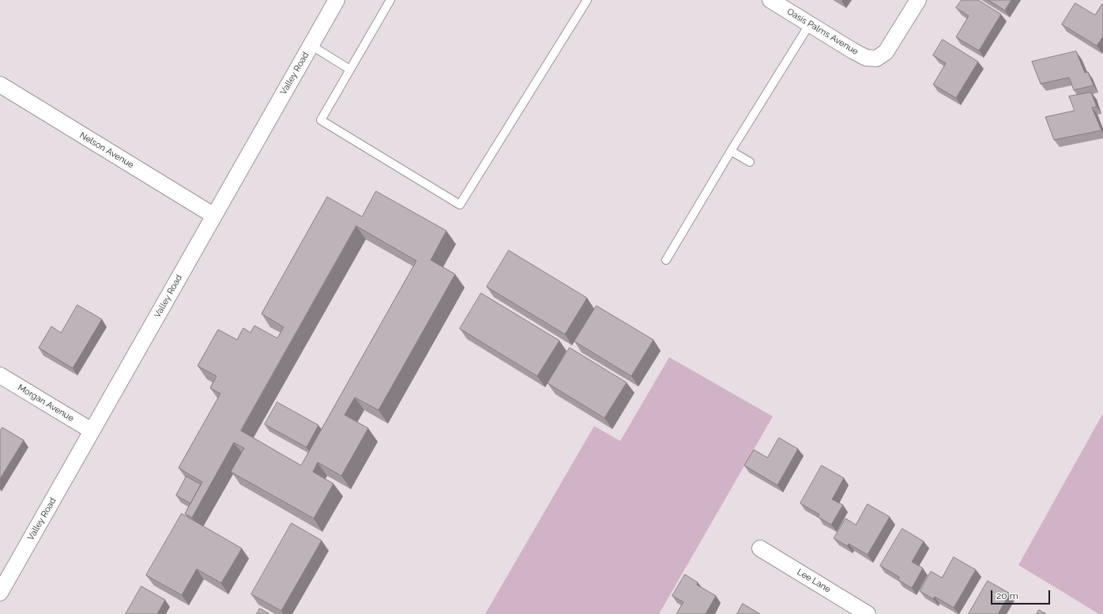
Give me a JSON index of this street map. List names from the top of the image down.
{
  "streets": {
    "street": [
      "Oasis Palms Avenue",
      "Valley Road",
      "Nelson Avenue",
      "Morgan Avenue",
      "Lee Lane"
    ]
  },
  "crossings": [
    ["Valley Road", "Nelson Avenue"],
    ["Valley Road", "Morgan Avenue"]
  ],
  "scale_bar": "20 m"
}
